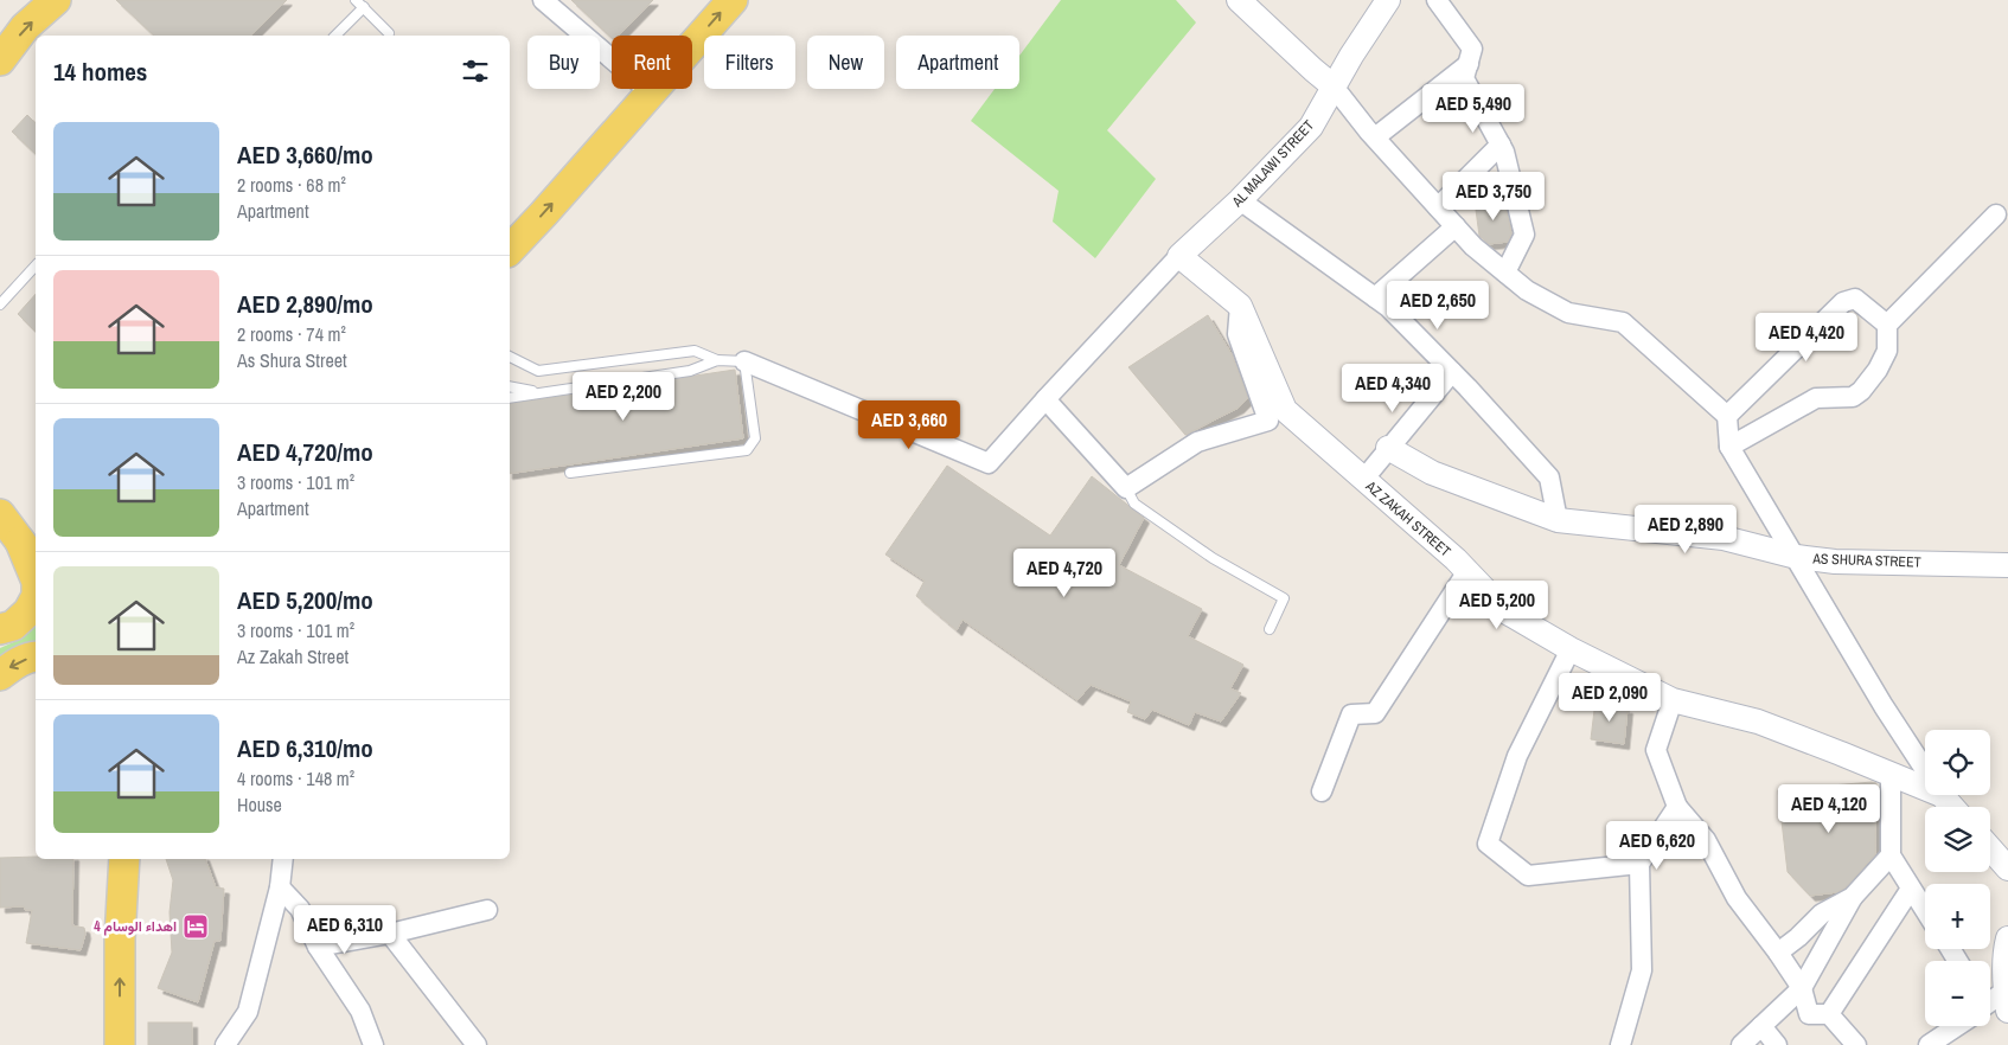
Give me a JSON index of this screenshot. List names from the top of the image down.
{
  "streets": {
    "street": ["AL MALAWI STREET", "AZ ZAKAH STREET", "AS SHURA STREET"]
  },
  "crossings": [
    ["AL MALAWI STREET", "AZ ZAKAH STREET"]
  ],
  "places": {
    "hotel": ["اهداء الوسام 4"]
  },
  "page": {
    "chip": [
      "Buy",
      "Rent",
      "Filters",
      "New",
      "Apartment"
    ],
    "heading": "14 homes",
    "price": [
      "AED 5,490",
      "AED 3,750",
      "AED 2,650",
      "AED 4,420",
      "AED 4,340",
      "AED 2,200",
      "AED 3,660",
      "AED 2,890",
      "AED 4,720",
      "AED 5,200",
      "AED 2,090",
      "AED 4,120",
      "AED 6,620",
      "AED 6,310"
    ],
    "list": [
      {
        "name": "AED 3,660/mo",
        "note": "2 rooms · 68 m² · Apartment"
      },
      {
        "name": "AED 2,890/mo",
        "note": "2 rooms · 74 m² · As Shura Street"
      },
      {
        "name": "AED 4,720/mo",
        "note": "3 rooms · 101 m² · Apartment"
      },
      {
        "name": "AED 5,200/mo",
        "note": "3 rooms · 101 m² · Az Zakah Street"
      },
      {
        "name": "AED 6,310/mo",
        "note": "4 rooms · 148 m² · House"
      }
    ],
    "map_buttons": ["+", "−"]
  }
}
